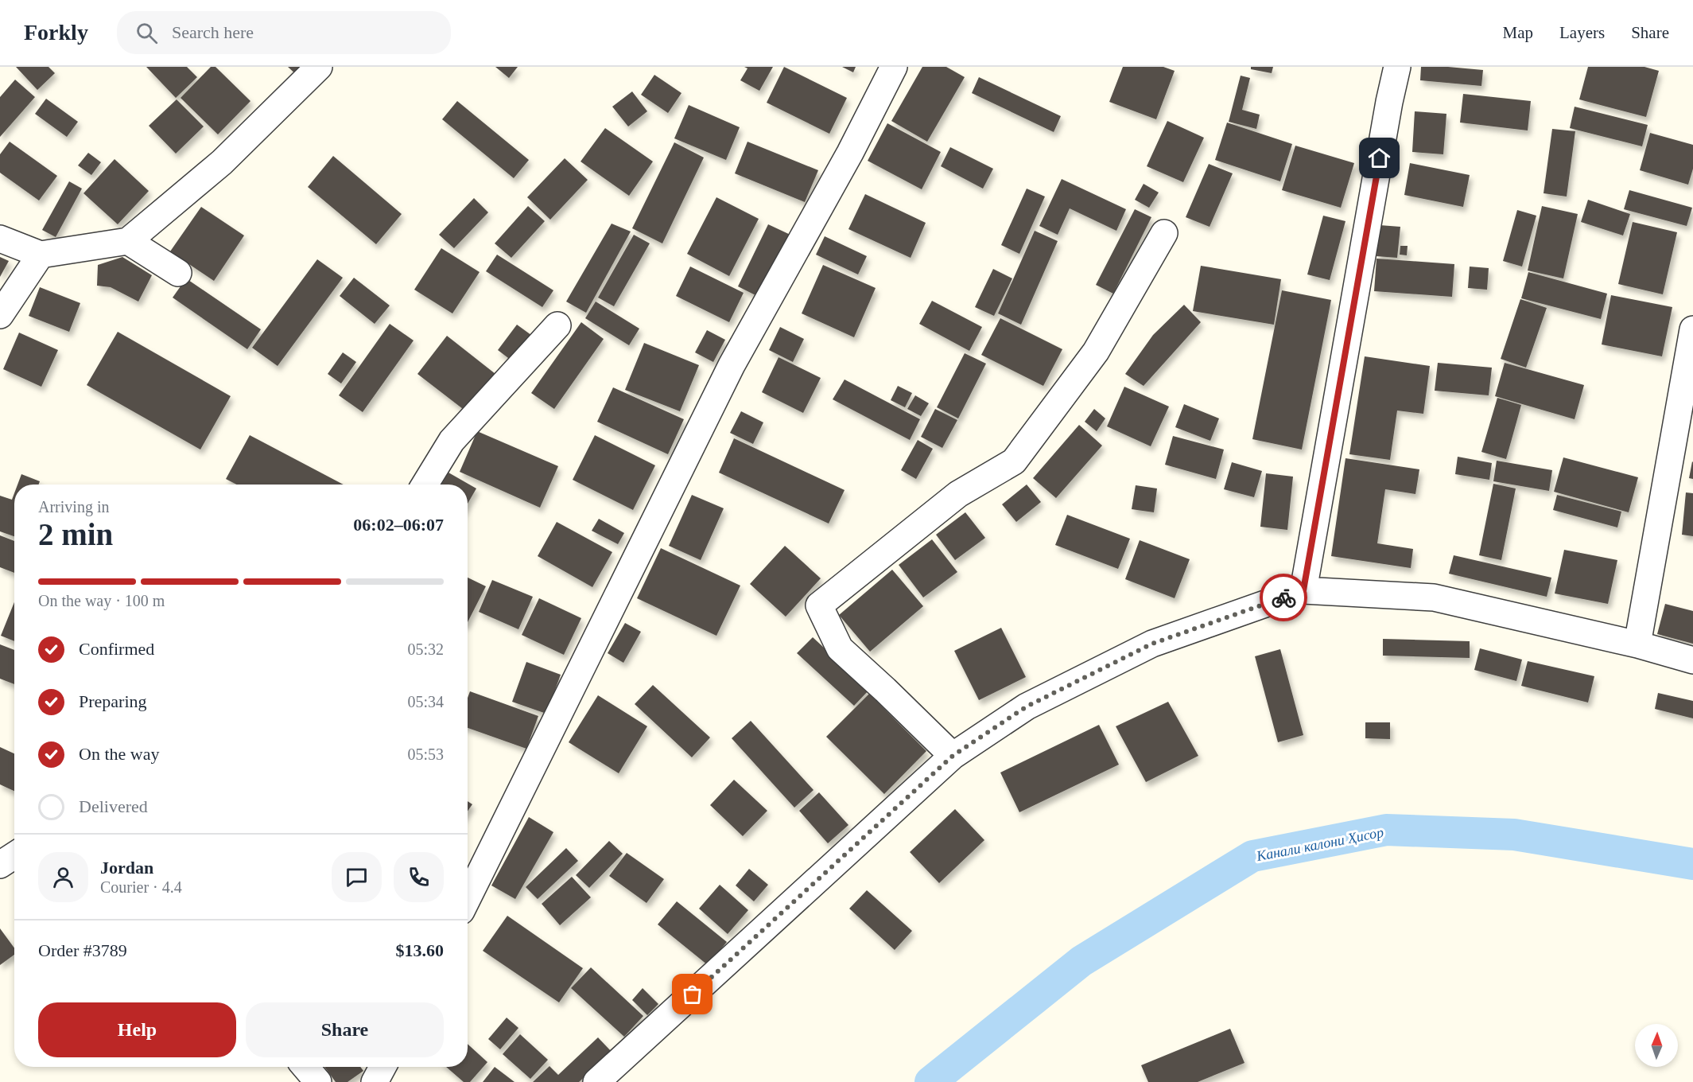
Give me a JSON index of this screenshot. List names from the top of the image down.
{
  "water": ["Канали калони Ҳисор"],
  "north": "top",
  "page": {
    "header": "Forkly",
    "search": "Search here",
    "nav": ["Map", "Layers", "Share"],
    "heading": ["2 min", "Arriving in", "06:02–06:07"],
    "panel": [
      "Jordan",
      "Courier · 4.4",
      "Order #3789",
      "$13.60"
    ],
    "bar": "On the way · 100 m",
    "list": [
      ["Confirmed", "05:32"],
      ["Preparing", "05:34"],
      ["On the way", "05:53"],
      "Delivered"
    ],
    "buttons": ["Help", "Share"]
  }
}
